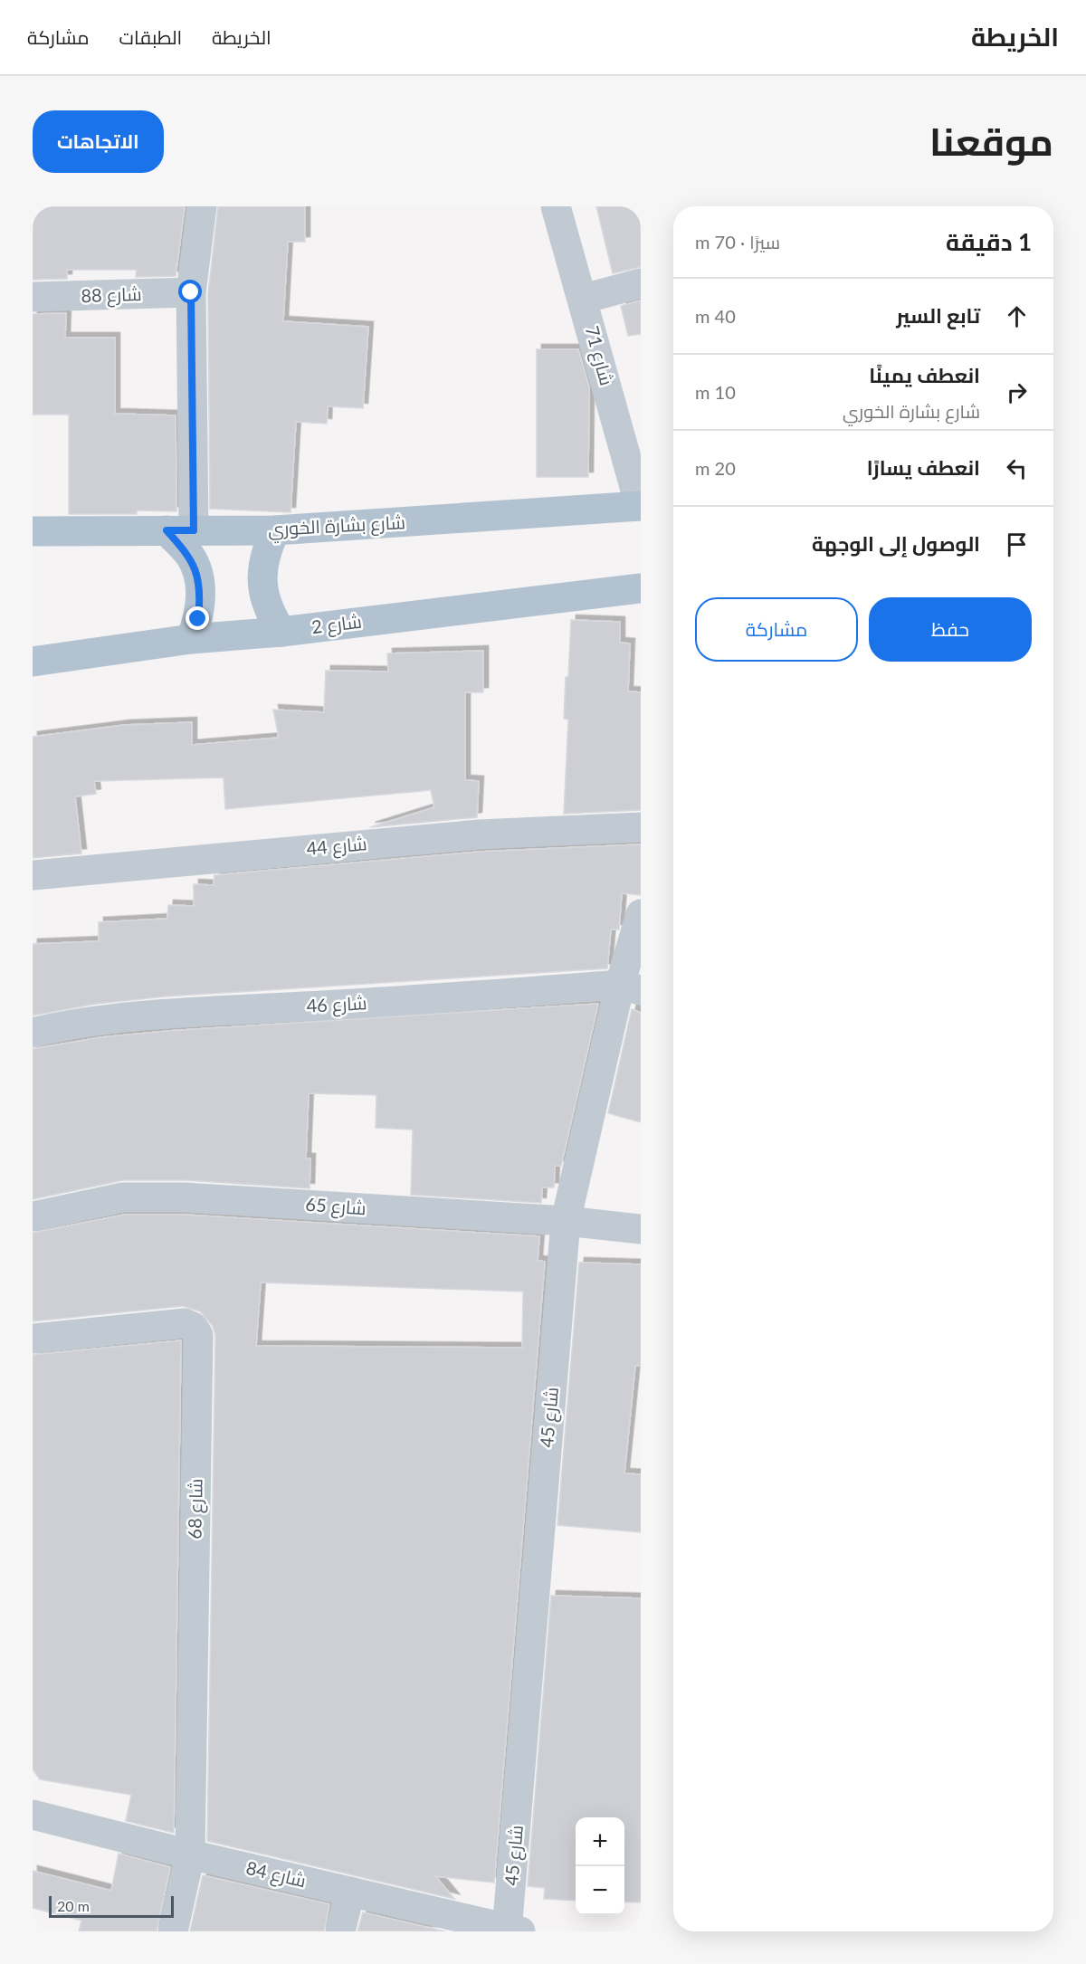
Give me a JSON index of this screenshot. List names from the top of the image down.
{
  "streets": {
    "main road": ["شارع بشارة الخوري", "شارع 2"],
    "street": [
      "شارع 88",
      "شارع 71",
      "شارع 44",
      "شارع 46",
      "شارع 65",
      "شارع 45",
      "شارع 68",
      "شارع 84"
    ]
  },
  "crossings": [
    ["شارع 71", "شارع بشارة الخوري"],
    ["شارع 46", "شارع 45"],
    ["شارع 65", "شارع 45"],
    ["شارع 45", "شارع 84"],
    ["شارع 68", "شارع 84"]
  ],
  "scale_bar": "20 m",
  "page": {
    "header": "الخريطة",
    "nav": ["الخريطة", "الطبقات", "مشاركة"],
    "title": "موقعنا",
    "buttons": [
      "الاتجاهات",
      ["حفظ", "مشاركة"]
    ],
    "heading": ["1 دقيقة", "سيرًا · 70 m"],
    "list": [
      ["تابع السير", "40 m"],
      ["انعطف يمينًا", "شارع بشارة الخوري", "10 m"],
      ["انعطف يسارًا", "20 m"],
      "الوصول إلى الوجهة"
    ],
    "map_buttons": ["+", "−"],
    "scale": "20 m"
  }
}
